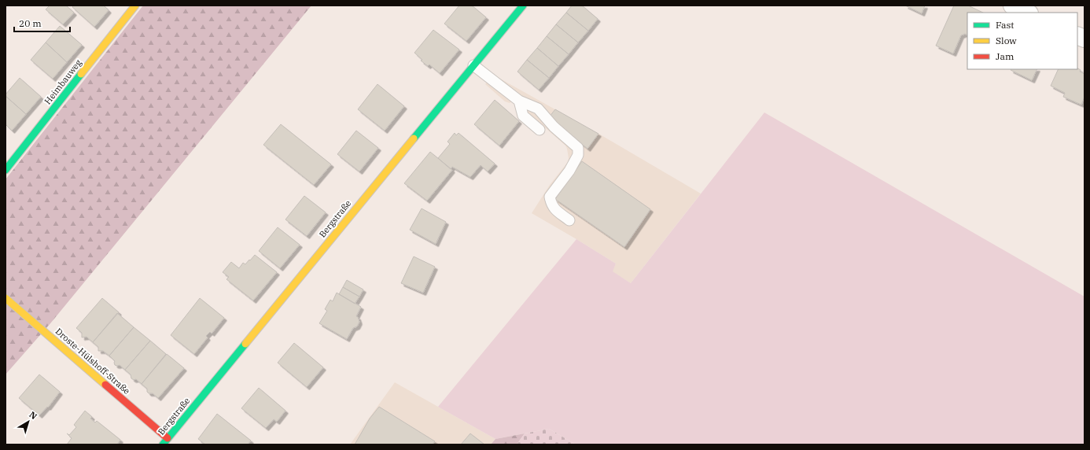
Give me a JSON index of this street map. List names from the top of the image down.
{
  "streets": {
    "street": ["Heimbauweg", "Bergstraße", "Droste-Hülshoff-Straße"]
  },
  "crossings": [
    ["Bergstraße", "Droste-Hülshoff-Straße"]
  ],
  "legend": ["Fast", "Slow", "Jam"],
  "scale_bar": "20 m",
  "north": "top right"
}
